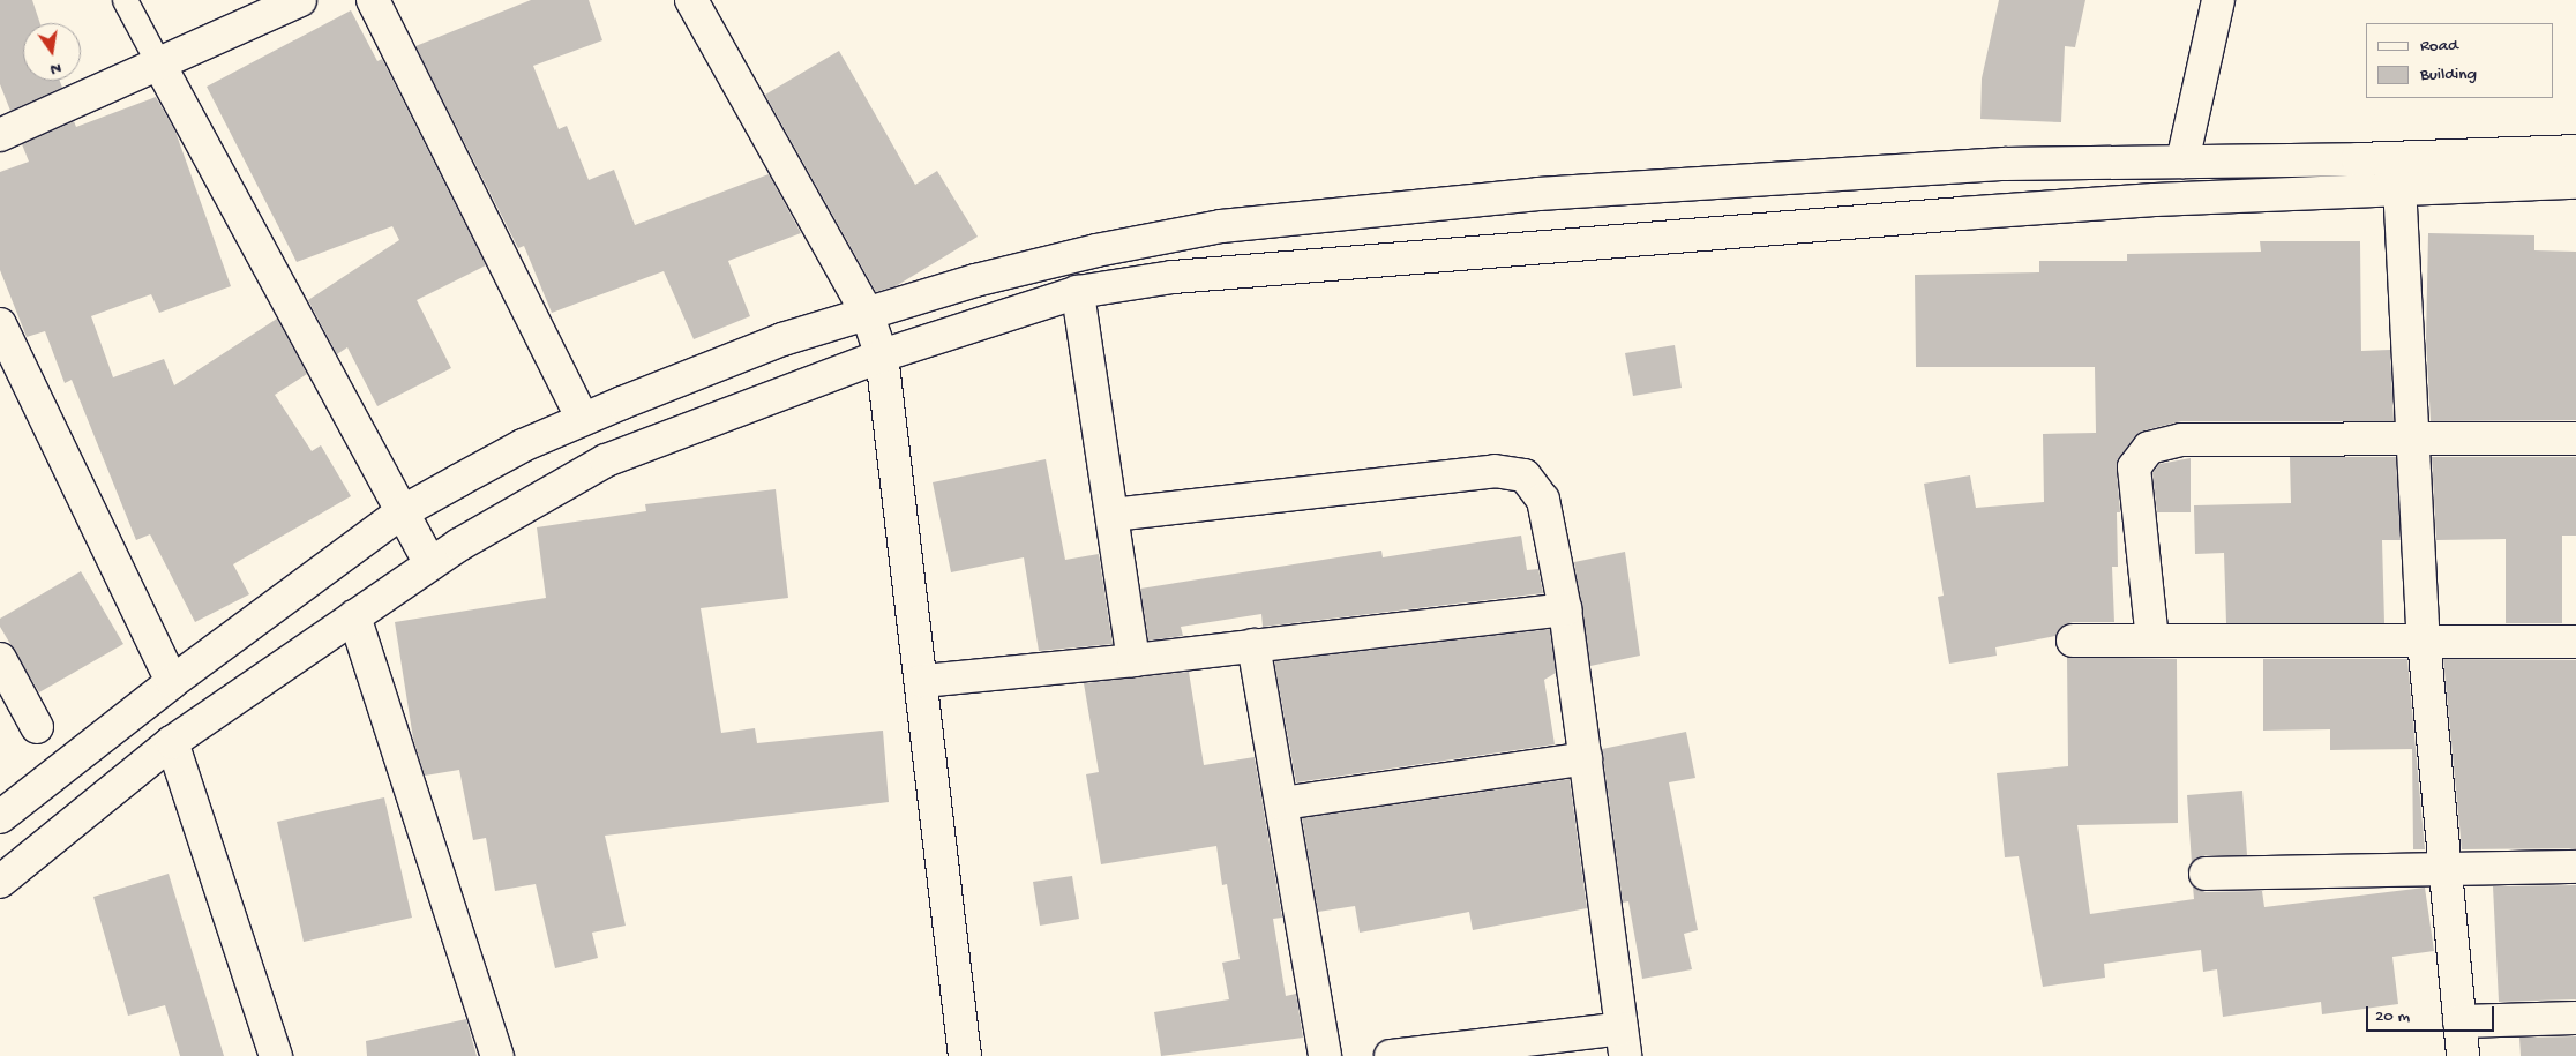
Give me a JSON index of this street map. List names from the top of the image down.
{
  "legend": ["Road", "Building"],
  "scale_bar": "20 m",
  "north": "bottom"
}
